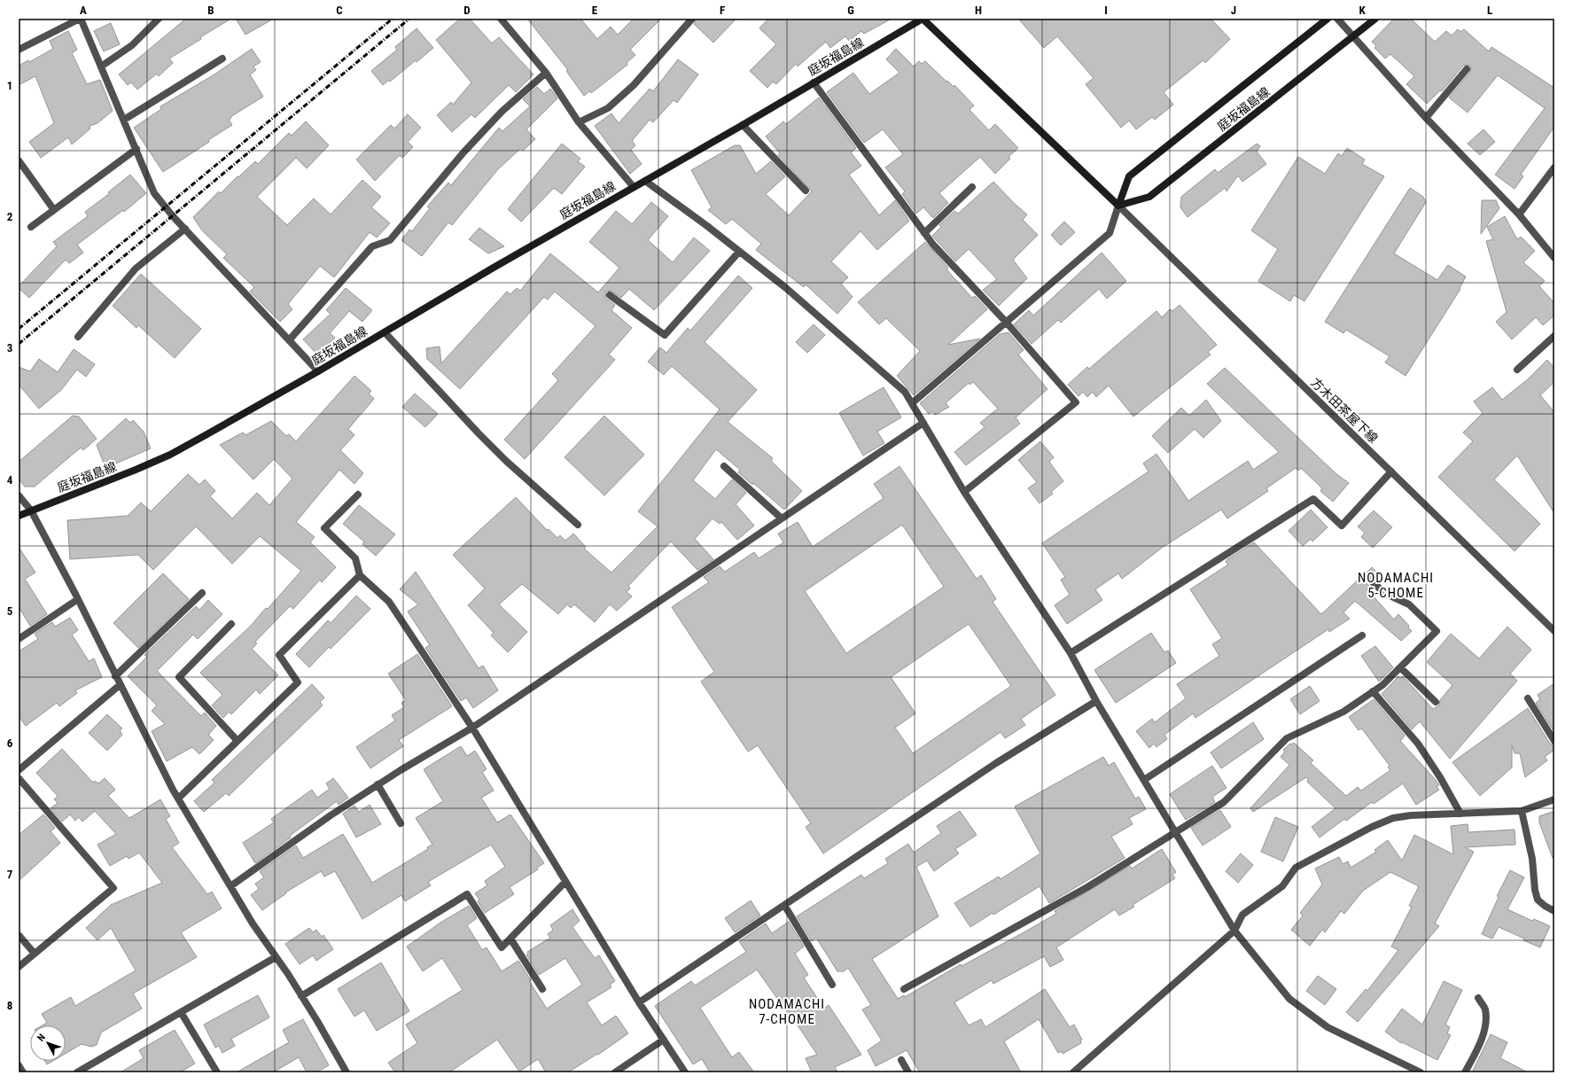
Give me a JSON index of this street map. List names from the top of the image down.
{
  "streets": {
    "main road": ["庭坂福島線"],
    "street": ["方木田茶屋下線"]
  },
  "crossings": [
    ["庭坂福島線", "方木田茶屋下線"]
  ],
  "districts": ["NODAMACHI 5-CHOME", "NODAMACHI 7-CHOME"],
  "north": "top left",
  "grid": {
    "columns": [
      "A",
      "B",
      "C",
      "D",
      "E",
      "F",
      "G",
      "H",
      "I",
      "J",
      "K",
      "L"
    ],
    "rows": [
      "1",
      "2",
      "3",
      "4",
      "5",
      "6",
      "7",
      "8"
    ]
  }
}
